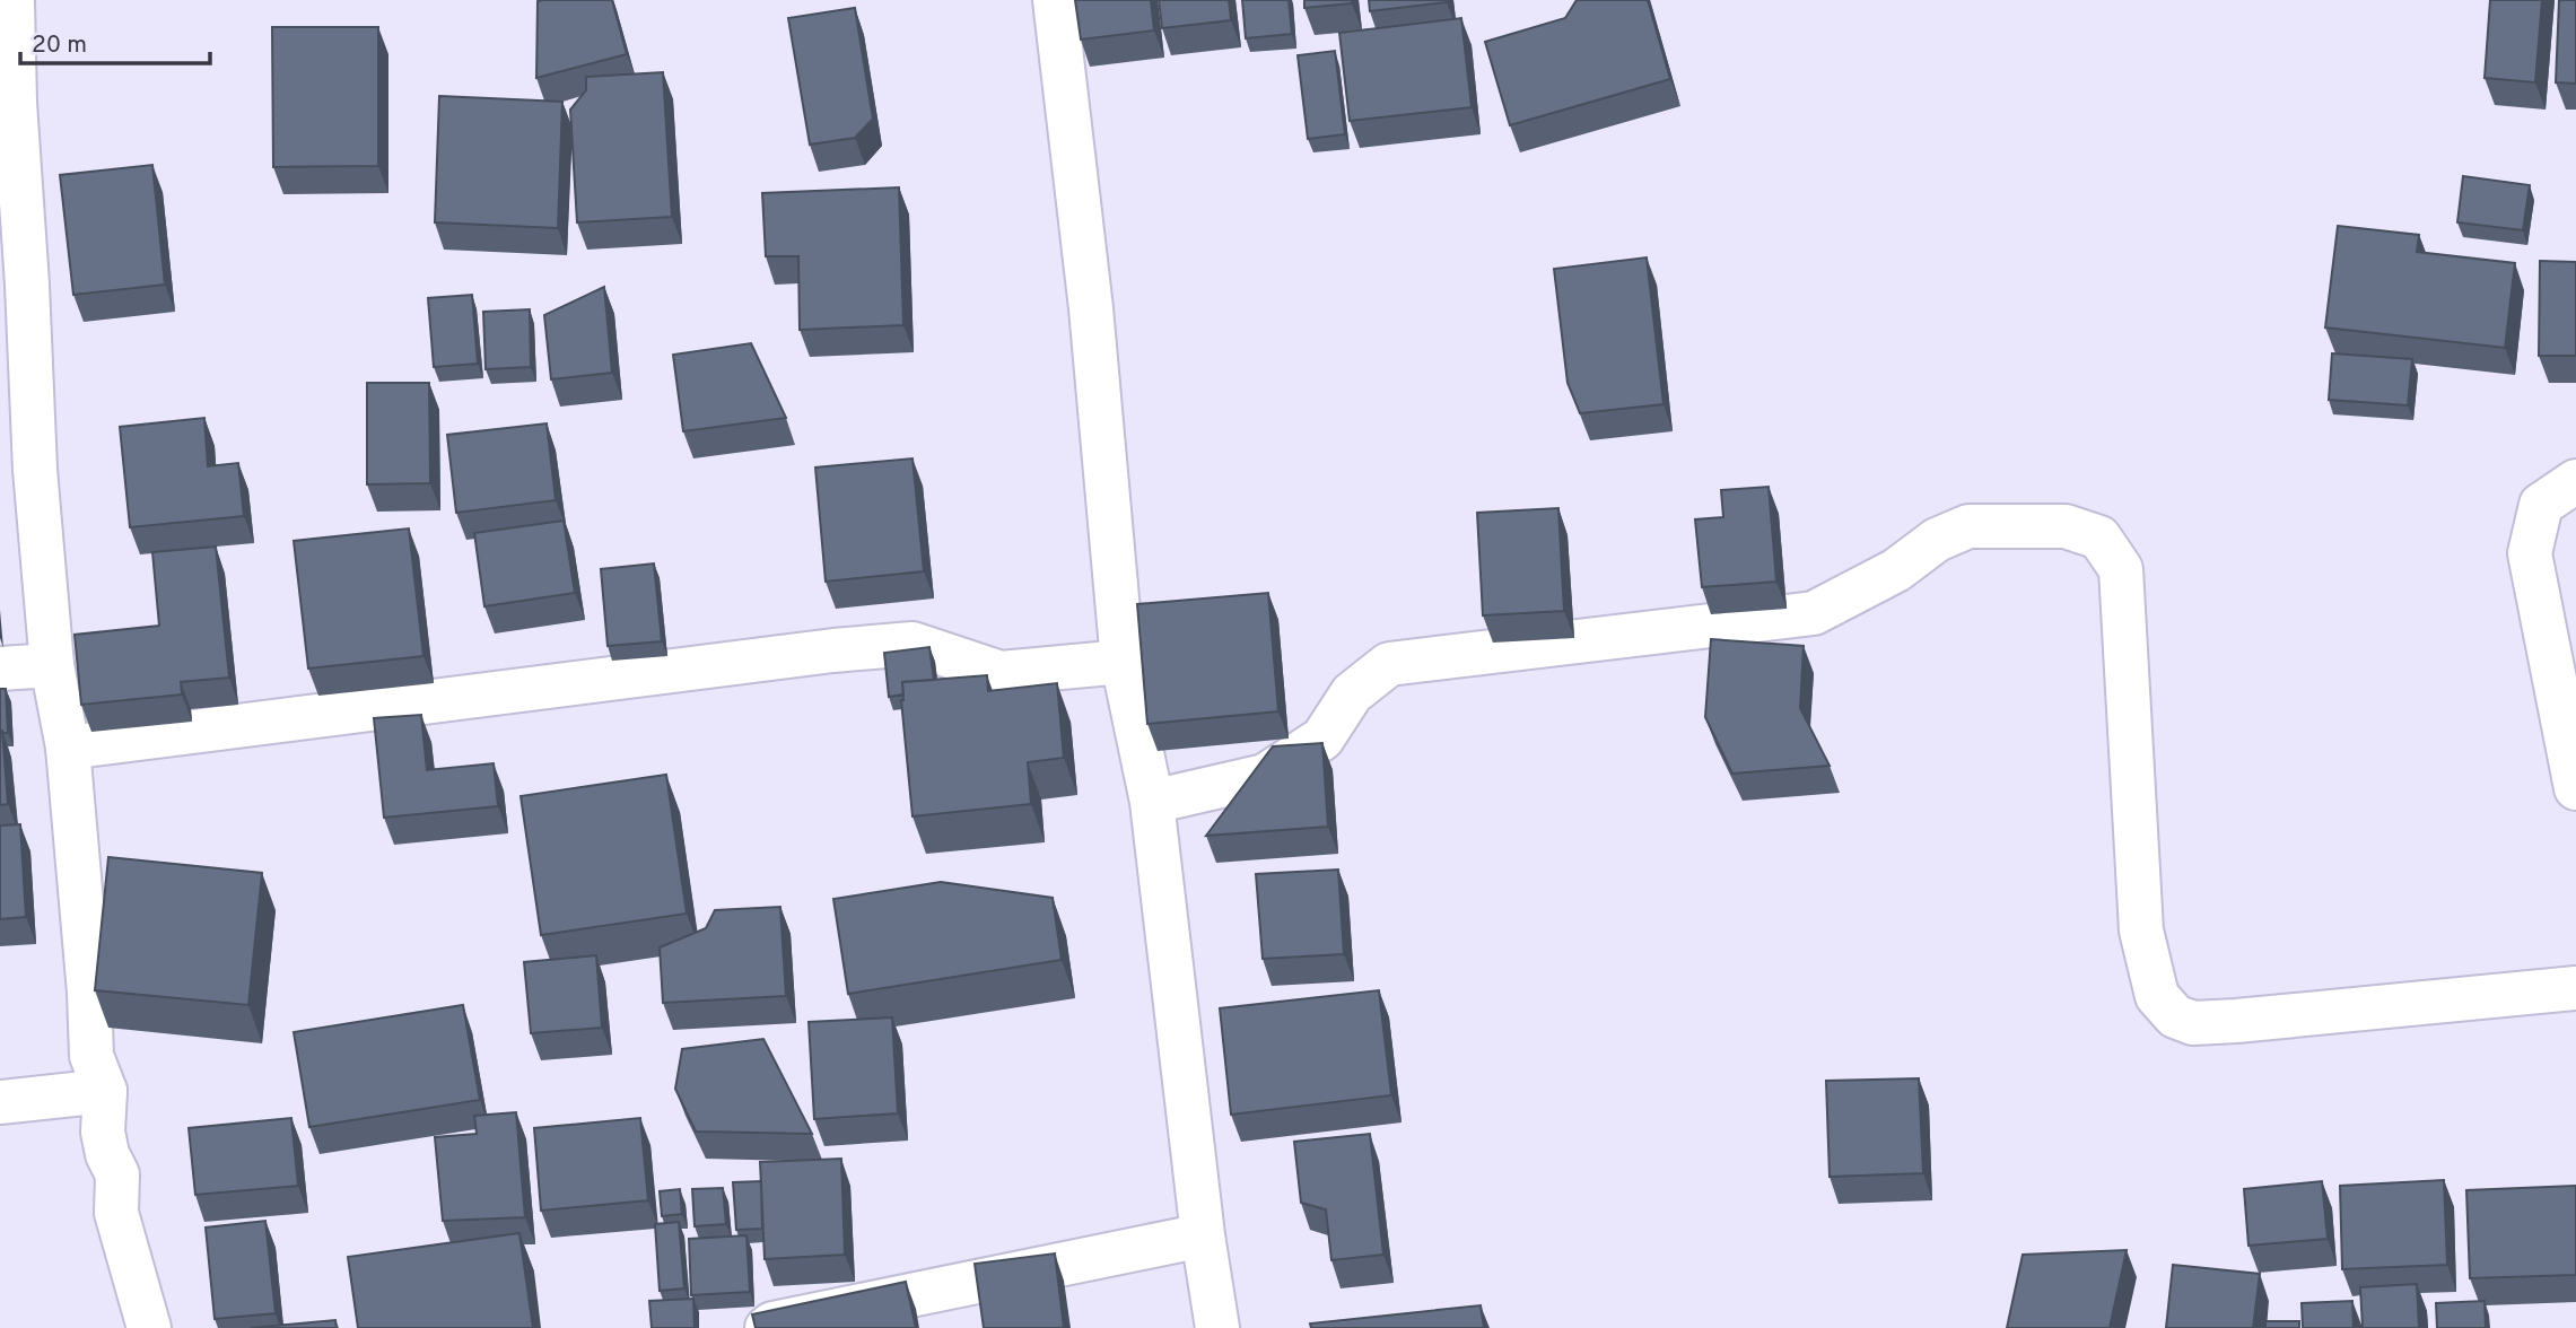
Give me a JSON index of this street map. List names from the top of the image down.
{
  "scale_bar": "20 m"
}
